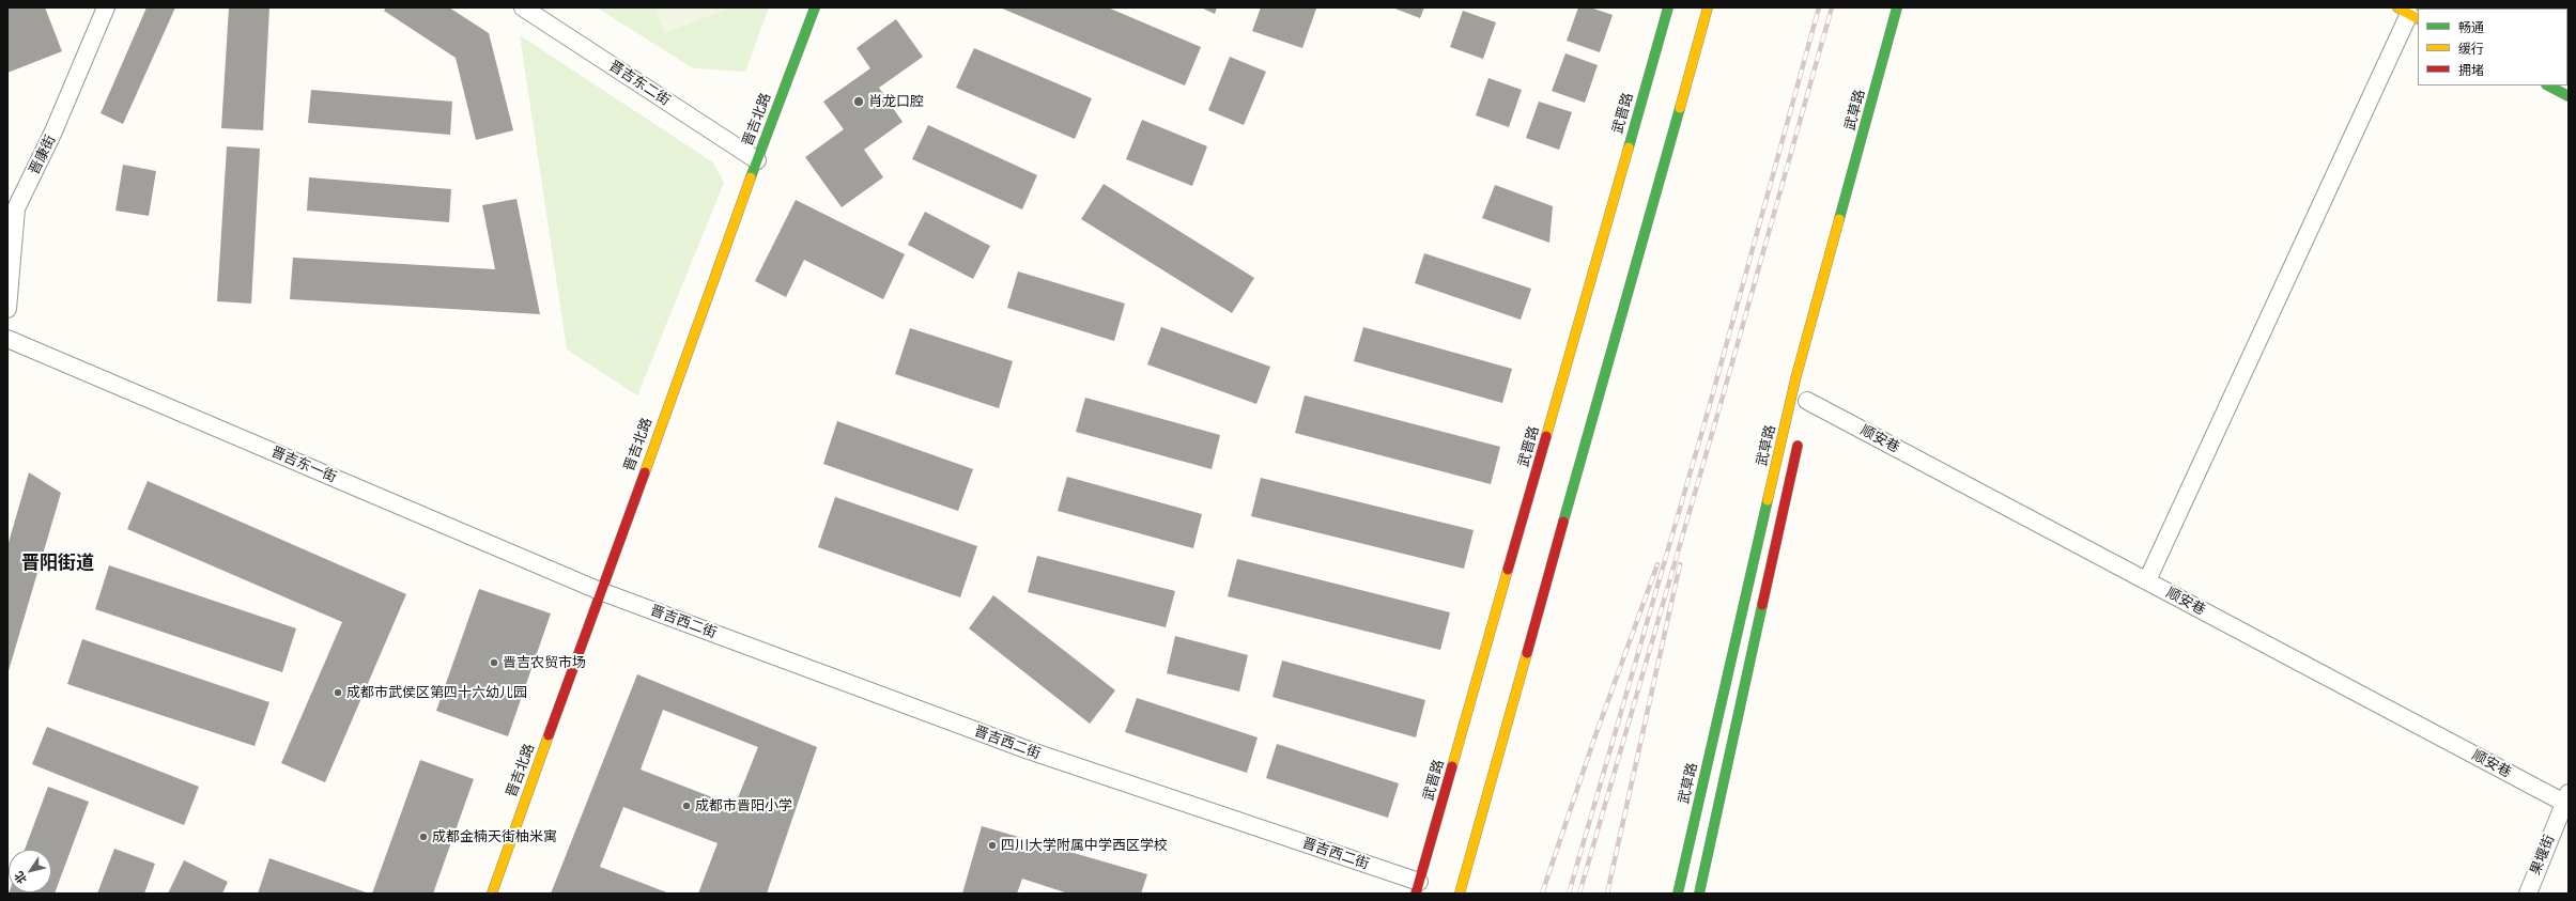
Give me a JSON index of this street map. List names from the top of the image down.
{
  "streets": {
    "street": [
      "晋吉东二街",
      "武草路",
      "武晋路",
      "晋吉北路",
      "晋康街",
      "顺安巷",
      "晋吉东一街",
      "晋吉西二街",
      "果堰街"
    ]
  },
  "crossings": [
    ["晋吉东二街", "晋吉北路"],
    ["武晋路", "晋吉西二街"],
    ["晋吉北路", "晋吉东一街"],
    ["晋吉北路", "晋吉西二街"],
    ["顺安巷", "果堰街"],
    ["晋吉东一街", "晋吉西二街"]
  ],
  "districts": ["晋阳街道"],
  "places": [
    "肖龙口腔",
    "晋吉农贸市场",
    "成都市武侯区第四十六幼儿园",
    "成都市晋阳小学",
    "成都金楠天街柚米寓",
    "四川大学附属中学西区学校"
  ],
  "legend": ["畅通", "缓行", "拥堵"],
  "north": "bottom left"
}
